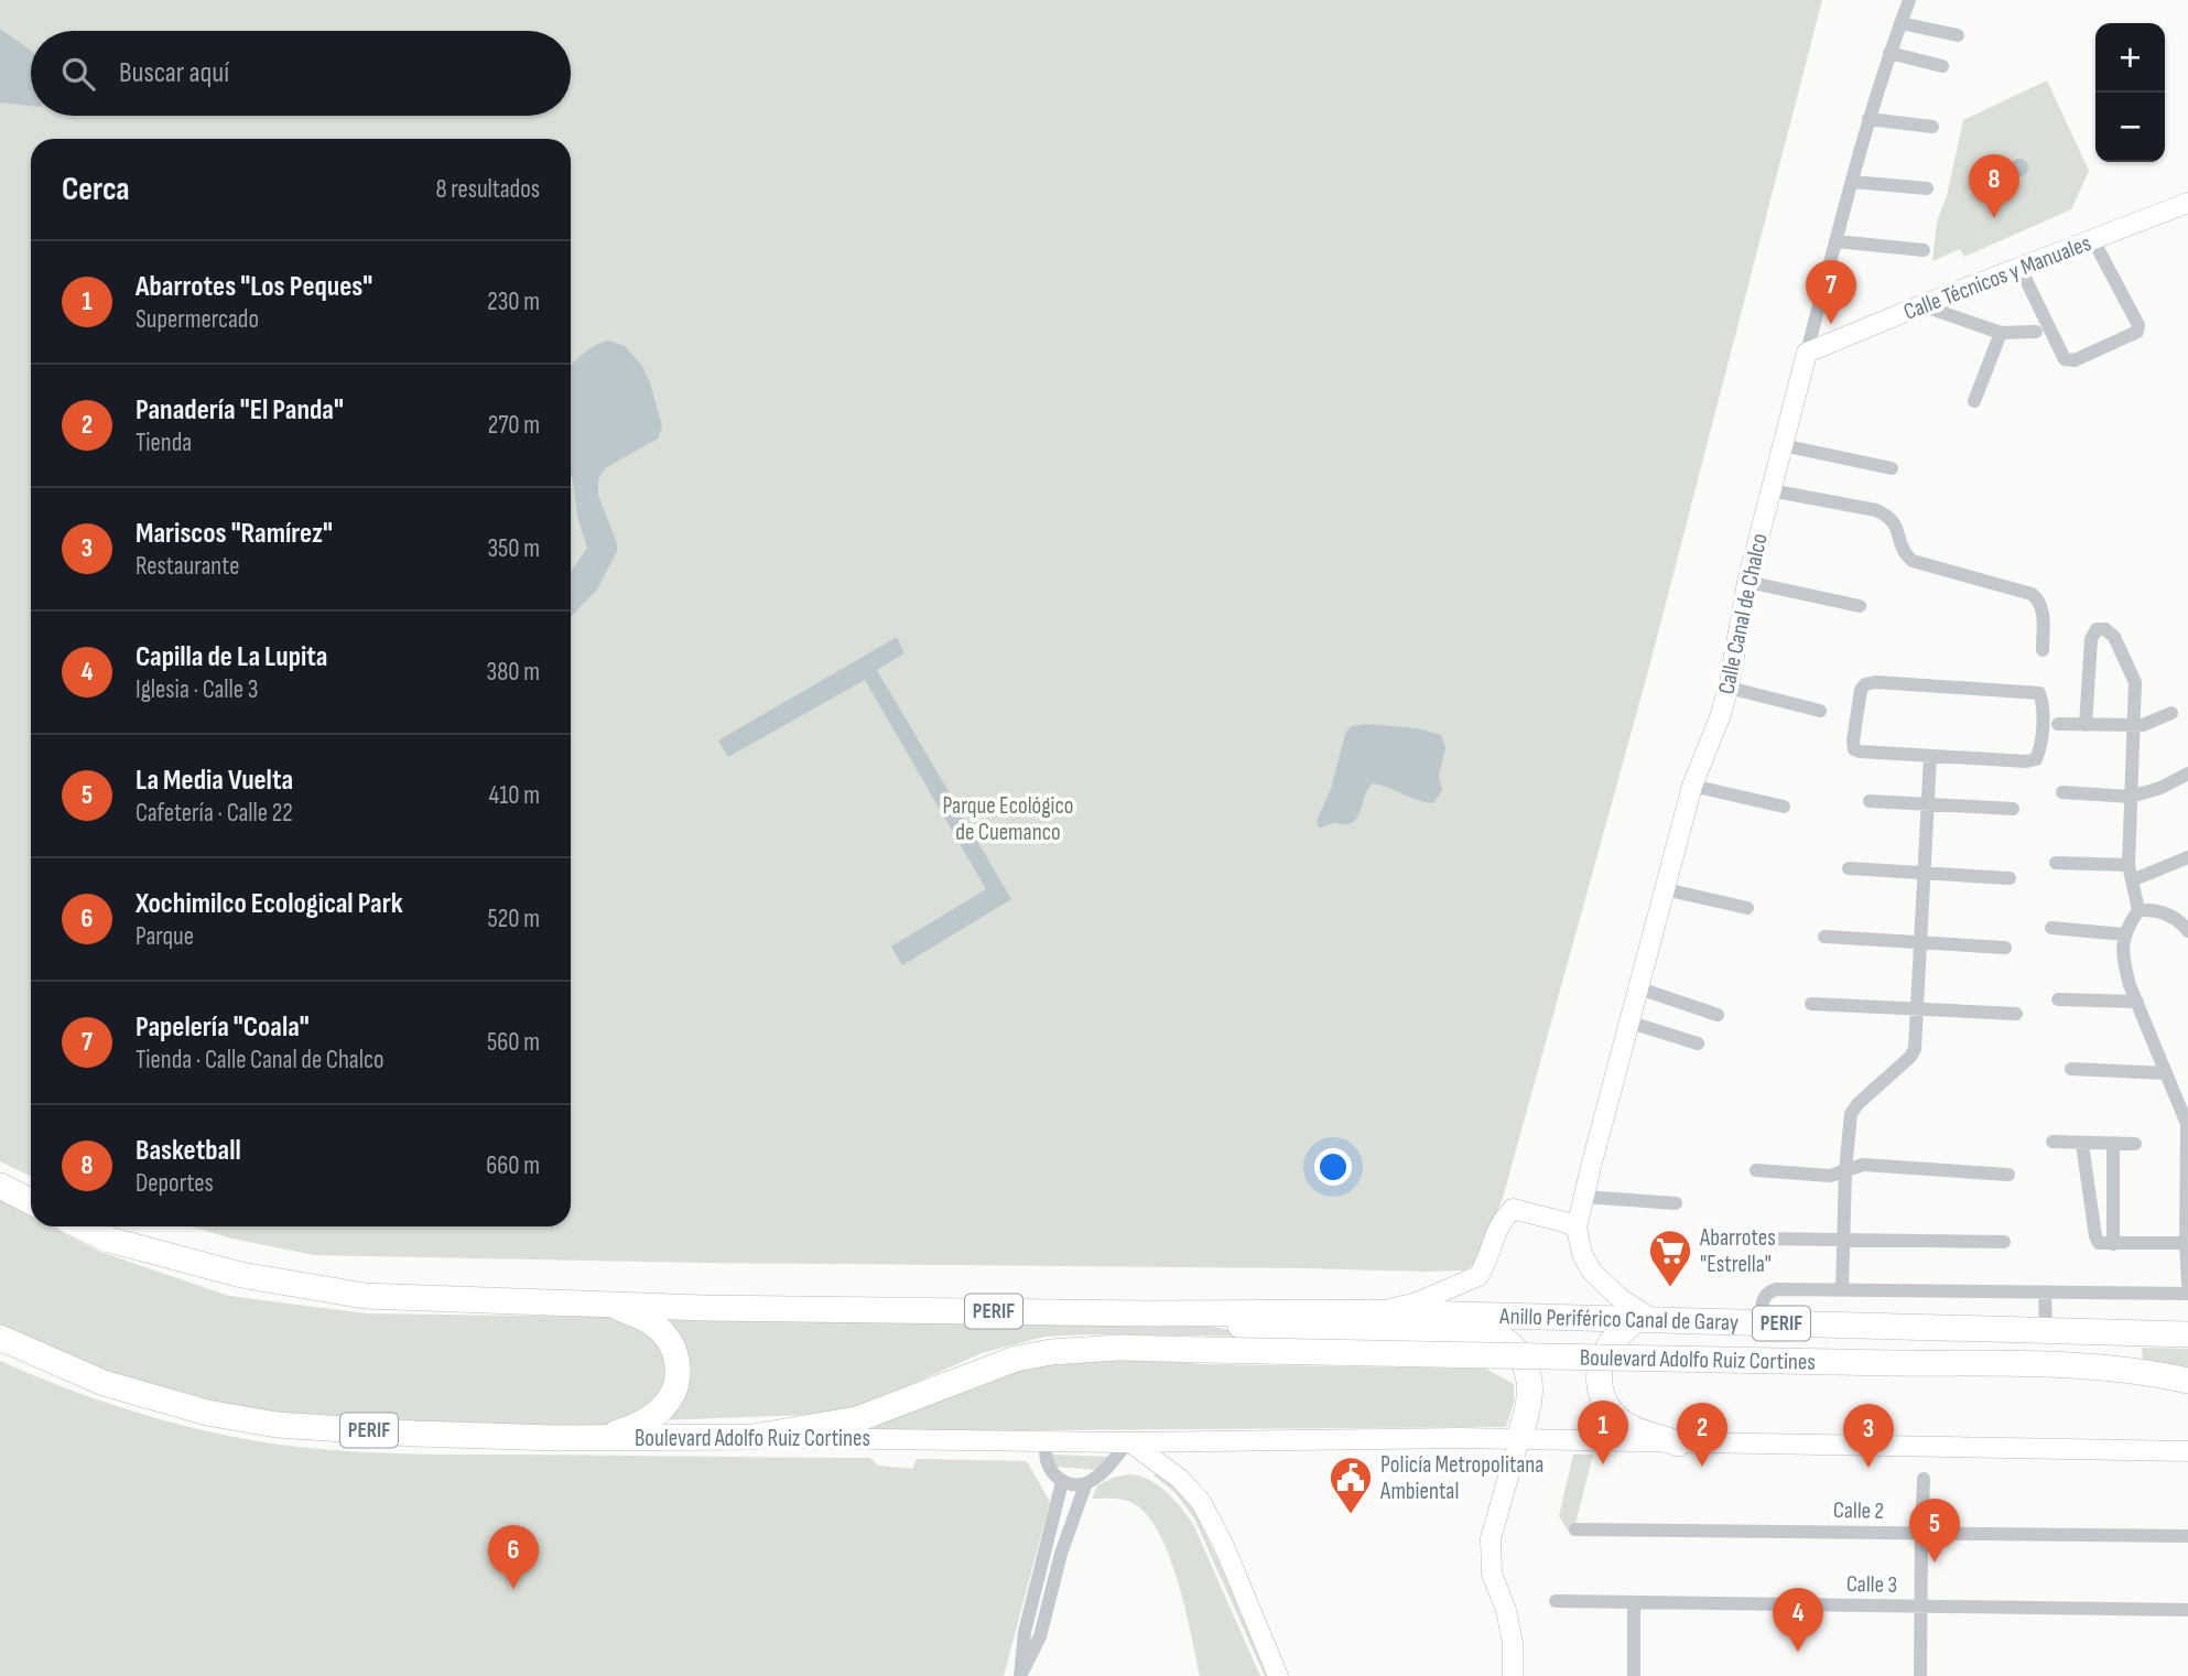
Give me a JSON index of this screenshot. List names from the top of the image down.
{
  "streets": {
    "highway": ["PERIF", "Anillo Periférico Canal de Garay", "Boulevard Adolfo Ruiz Cortines"],
    "main road": ["Calle Técnicos y Manuales", "Calle Canal de Chalco"],
    "street": ["Calle 2", "Calle 3"]
  },
  "crossings": [
    ["Calle Técnicos y Manuales", "Calle Canal de Chalco"],
    ["Calle Canal de Chalco", "Anillo Periférico Canal de Garay"],
    ["PERIF", "Anillo Periférico Canal de Garay"],
    ["PERIF", "Boulevard Adolfo Ruiz Cortines"]
  ],
  "parks": ["Parque Ecológico de Cuemanco"],
  "places": {
    "supermarket": ["Abarrotes \"Estrella\""],
    "public building": ["Policía Metropolitana Ambiental"]
  },
  "page": {
    "map_buttons": ["+", "−"],
    "search": "Buscar aquí",
    "heading": ["Cerca", "8 resultados"],
    "pins": [
      "8",
      "7",
      "1",
      "2",
      "3",
      "5",
      "6",
      "4"
    ],
    "list": [
      {
        "mark": "1",
        "name": "Abarrotes \"Los Peques\"",
        "note": "Supermercado",
        "value": "230 m"
      },
      {
        "mark": "2",
        "name": "Panadería \"El Panda\"",
        "note": "Tienda",
        "value": "270 m"
      },
      {
        "mark": "3",
        "name": "Mariscos \"Ramírez\"",
        "note": "Restaurante",
        "value": "350 m"
      },
      {
        "mark": "4",
        "name": "Capilla de La Lupita",
        "note": "Iglesia · Calle 3",
        "value": "380 m"
      },
      {
        "mark": "5",
        "name": "La Media Vuelta",
        "note": "Cafetería · Calle 22",
        "value": "410 m"
      },
      {
        "mark": "6",
        "name": "Xochimilco Ecological Park",
        "note": "Parque",
        "value": "520 m"
      },
      {
        "mark": "7",
        "name": "Papelería \"Coala\"",
        "note": "Tienda · Calle Canal de Chalco",
        "value": "560 m"
      },
      {
        "mark": "8",
        "name": "Basketball",
        "note": "Deportes",
        "value": "660 m"
      }
    ]
  }
}
